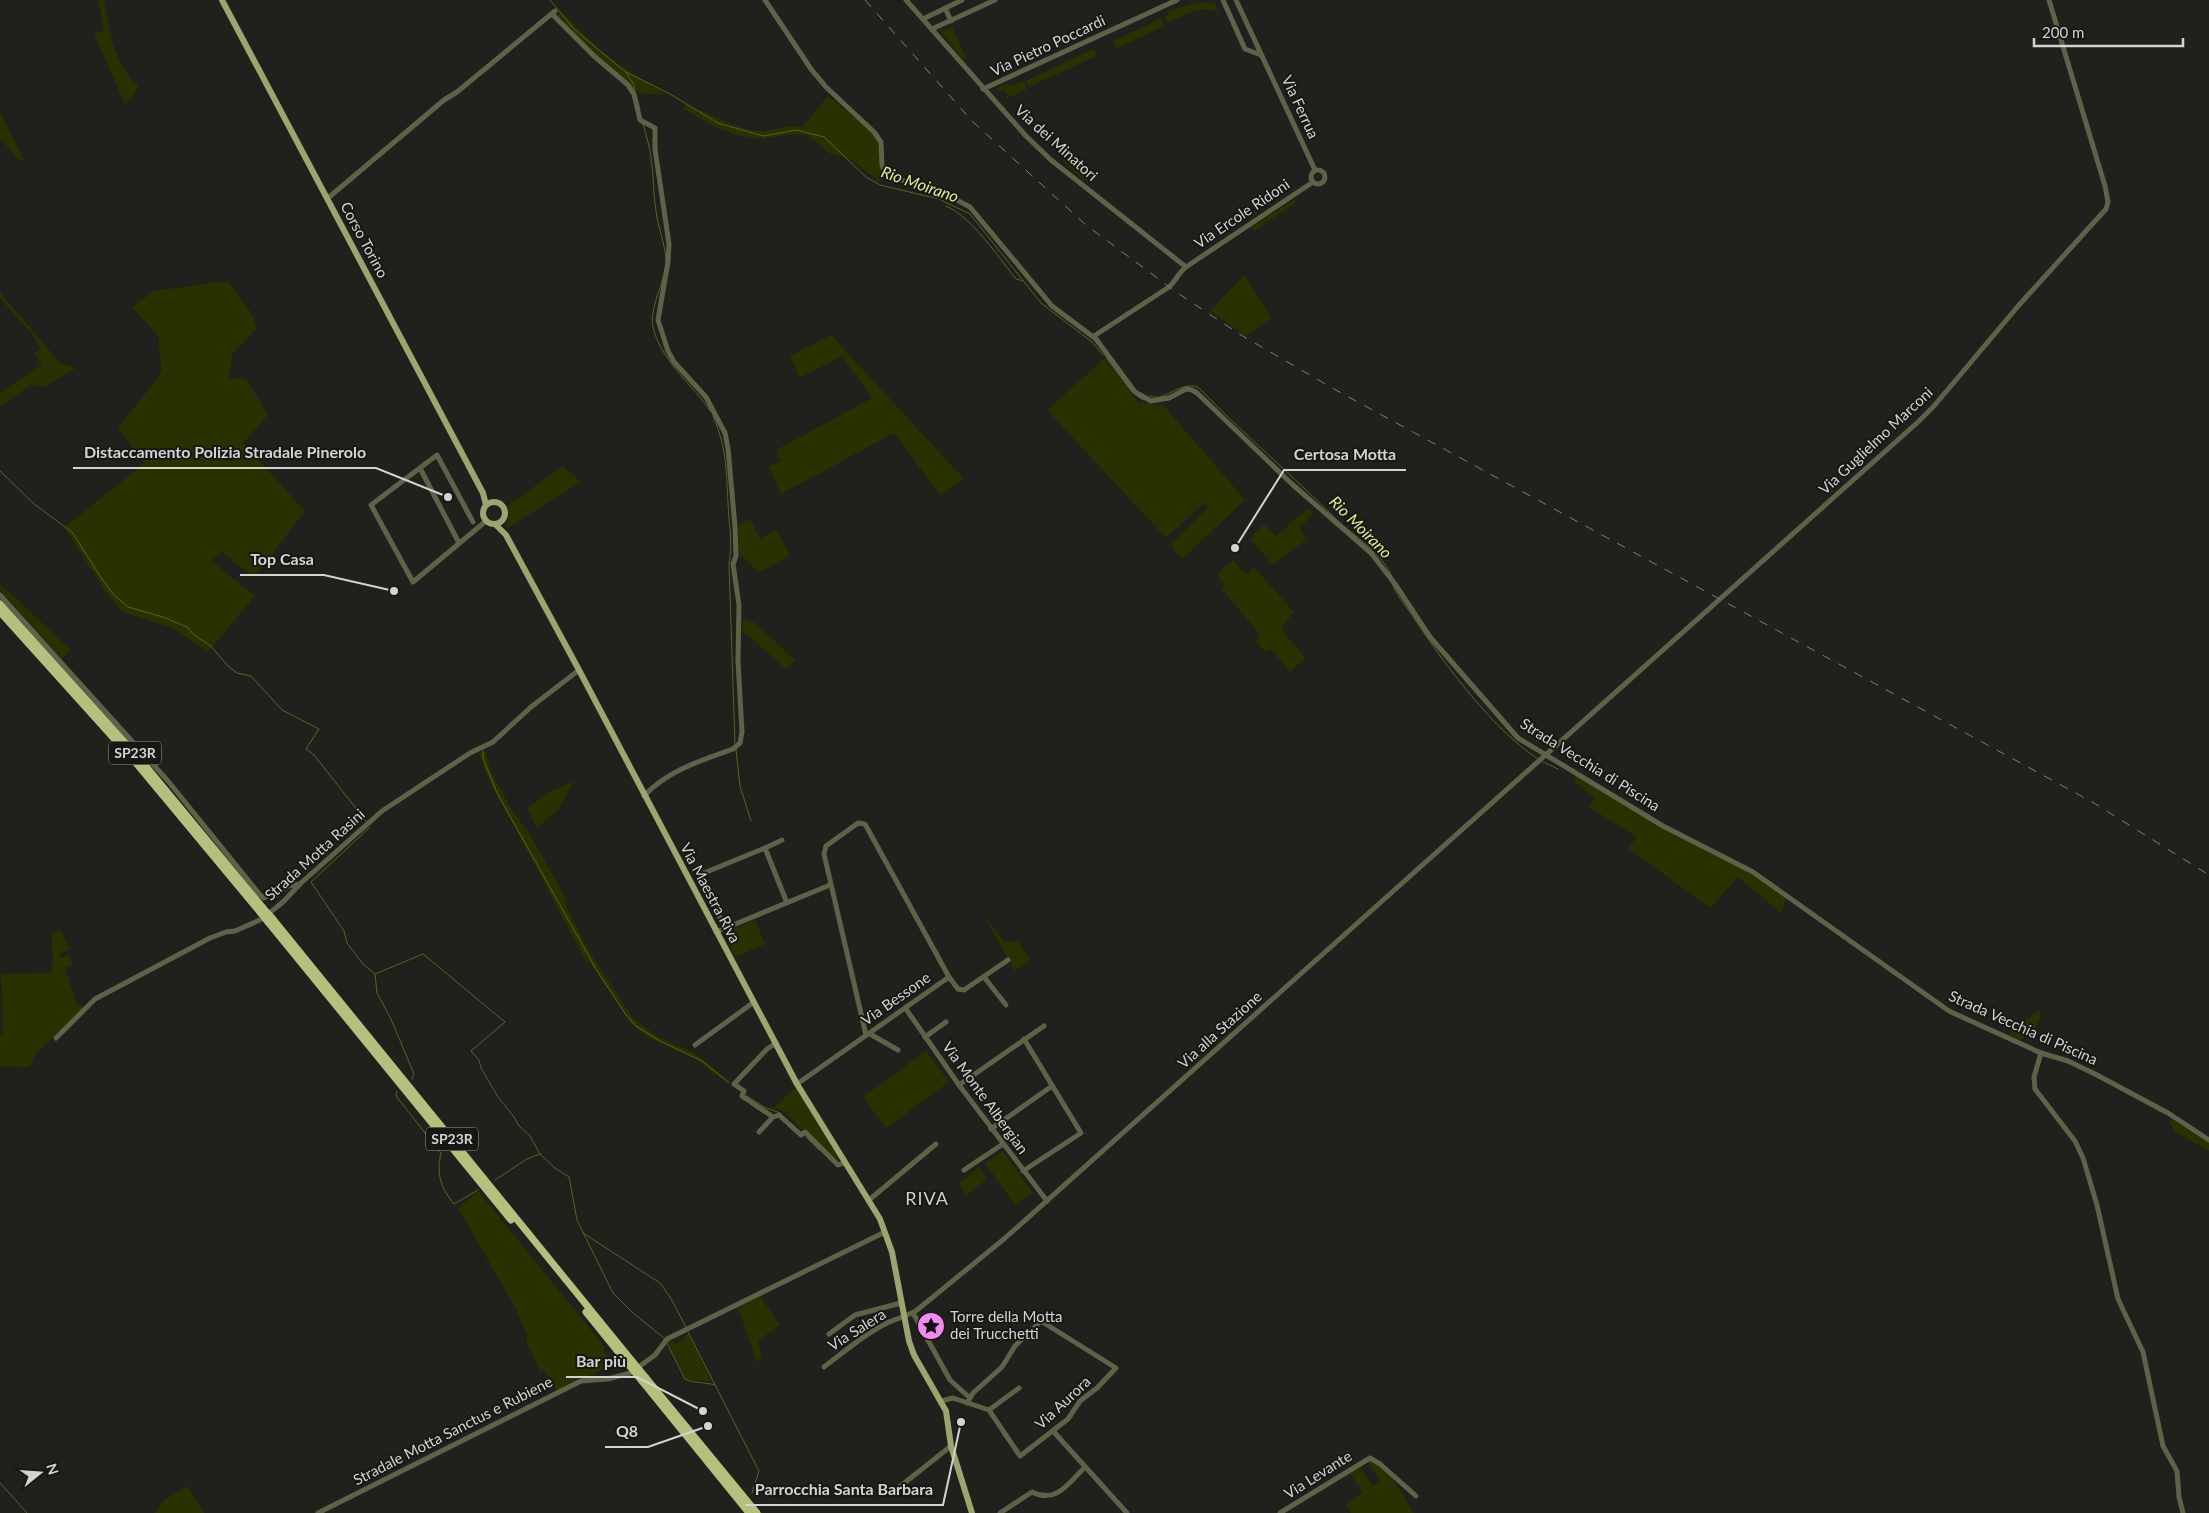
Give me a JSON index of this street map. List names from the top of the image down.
{
  "streets": {
    "highway": ["SP23R"],
    "main road": ["Corso Torino", "Via Maestra Riva"],
    "street": [
      "Via Pietro Poccardi",
      "Via Ferrua",
      "Via dei Minatori",
      "Via Ercole Ridoni",
      "Via Guglielmo Marconi",
      "Strada Vecchia di Piscina",
      "Strada Motta Rasini",
      "Via Bessone",
      "Via alla Stazione",
      "Via Monte Albergian",
      "Via Salera",
      "Via Aurora",
      "Stradale Motta Sanctus e Rubiene",
      "Via Levante"
    ]
  },
  "crossings": [
    ["Via Pietro Poccardi", "Via dei Minatori"],
    ["Via Ferrua", "Via Ercole Ridoni"],
    ["Via dei Minatori", "Via Ercole Ridoni"],
    ["Via Ercole Ridoni", "Strada Vecchia di Piscina"],
    ["Via Guglielmo Marconi", "Strada Vecchia di Piscina"],
    ["Via Guglielmo Marconi", "Via alla Stazione"],
    ["Strada Vecchia di Piscina", "Via alla Stazione"],
    ["Strada Motta Rasini", "Via Maestra Riva"],
    ["Via Maestra Riva", "Via Bessone"],
    ["Via Maestra Riva", "Via alla Stazione"],
    ["Via Maestra Riva", "Via Salera"],
    ["Via Bessone", "Via Monte Albergian"],
    ["Via alla Stazione", "Via Monte Albergian"],
    ["Via alla Stazione", "Via Salera"]
  ],
  "districts": ["RIVA"],
  "water": ["Rio Moirano"],
  "places": {
    "other": [
      "Distaccamento Polizia Stradale Pinerolo",
      "Certosa Motta",
      "Top Casa",
      "Bar più",
      "Parrocchia Santa Barbara",
      "Q8"
    ],
    "place": ["Torre della Motta dei Trucchetti"]
  },
  "scale_bar": "200 m",
  "north": "right"
}
